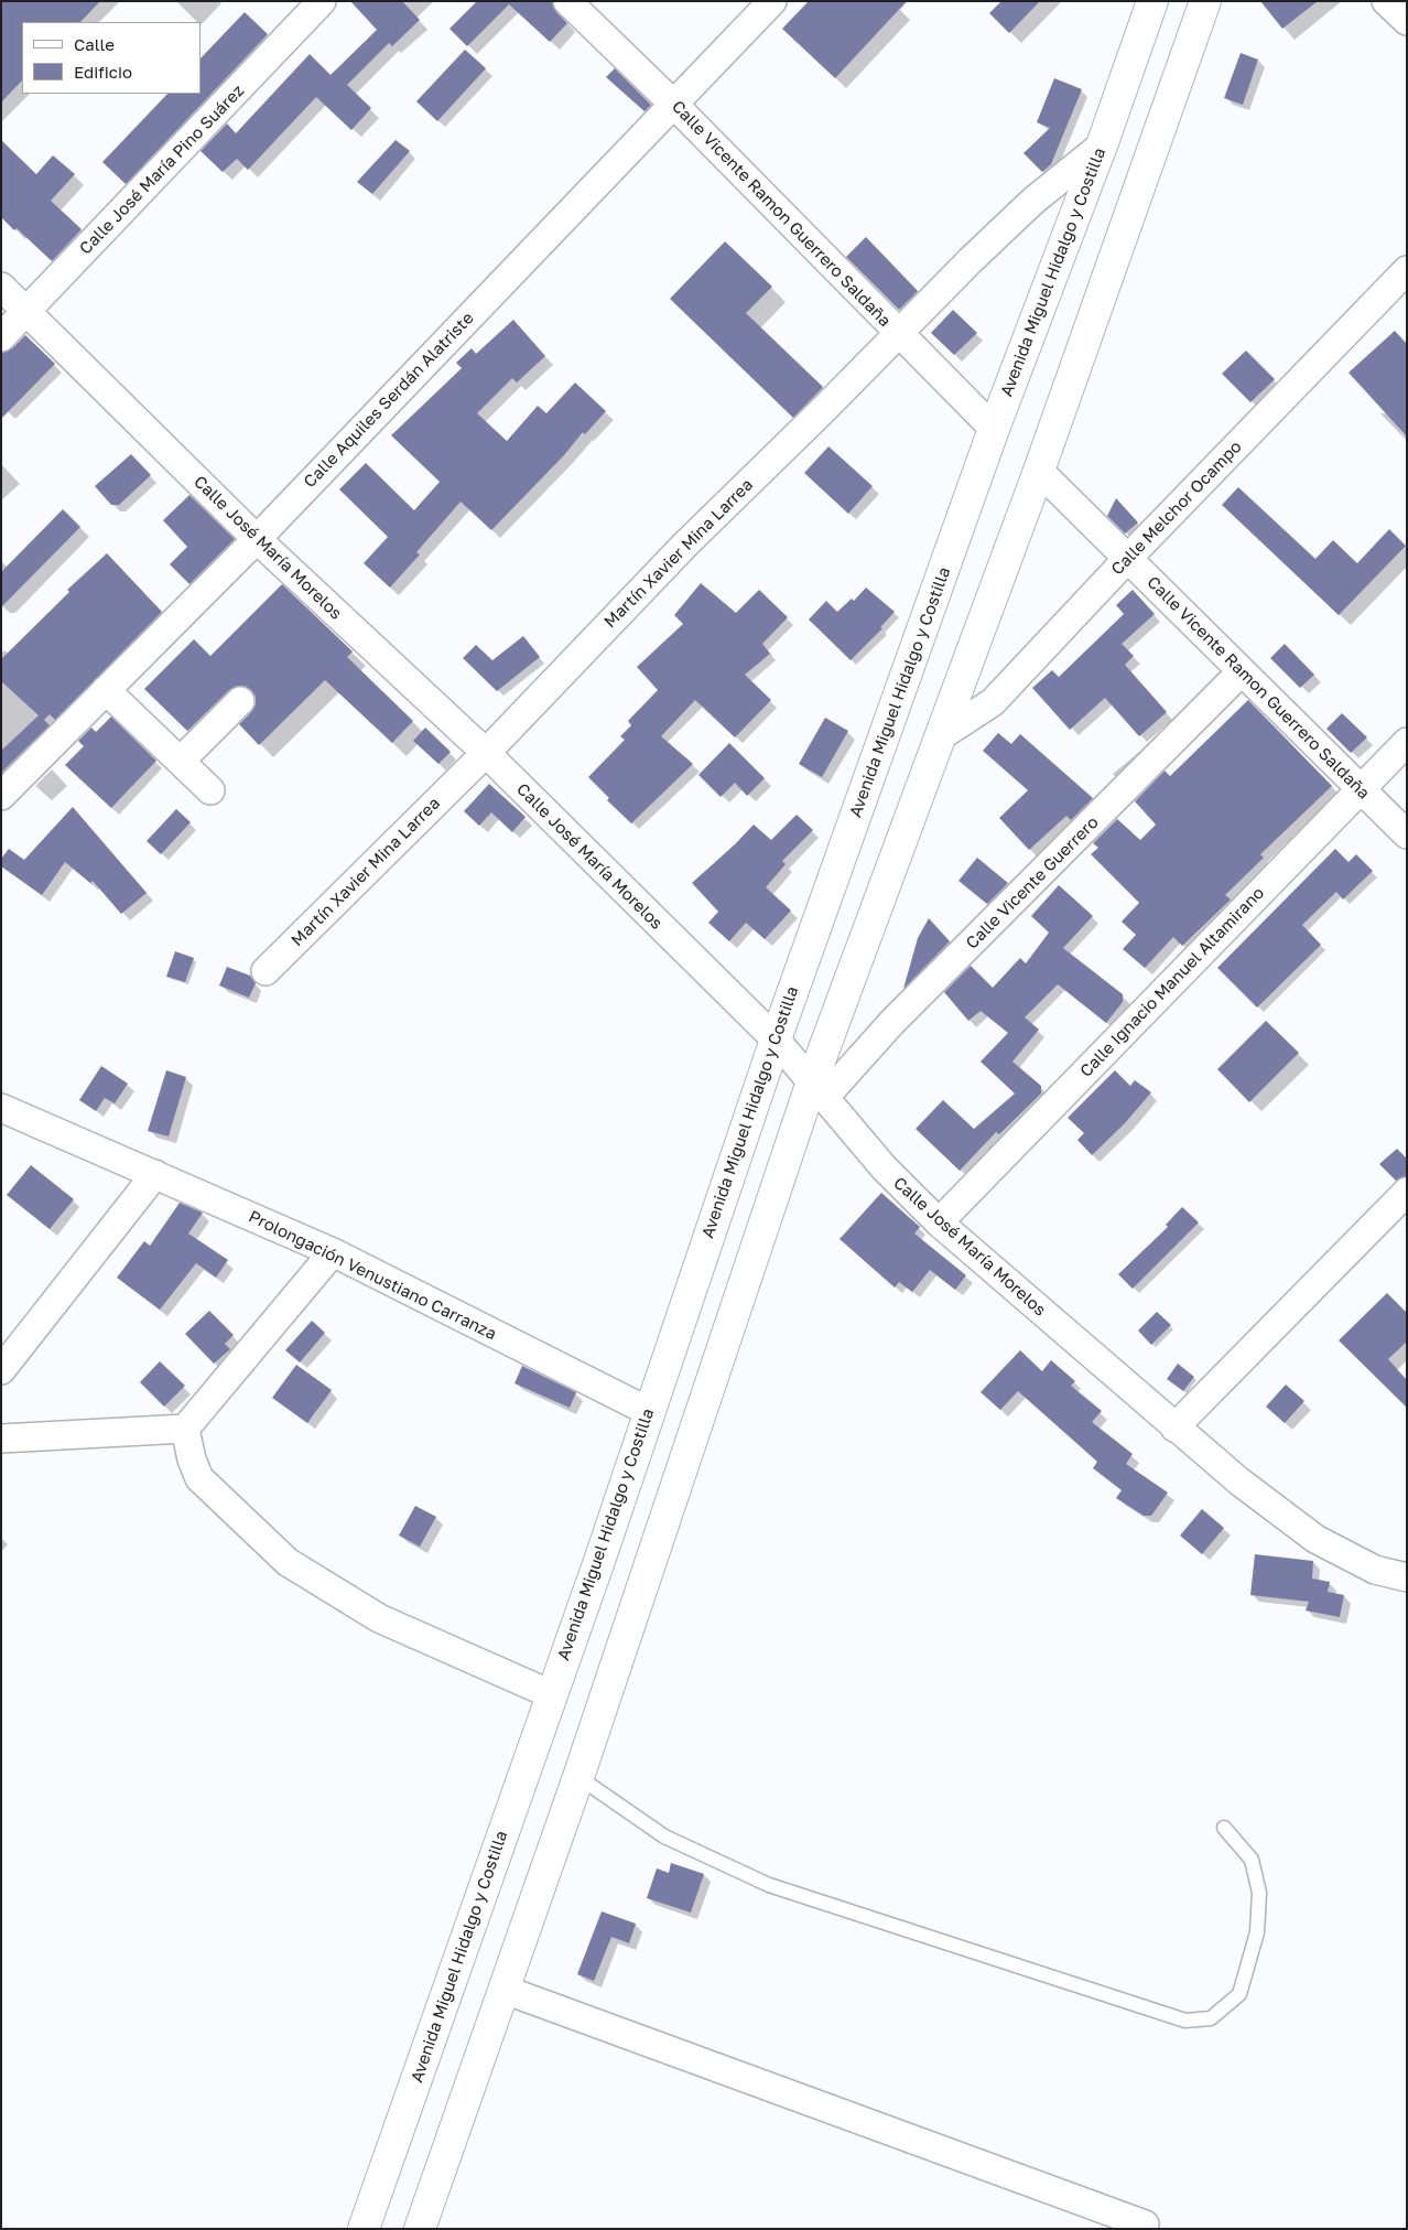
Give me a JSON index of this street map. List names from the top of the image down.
{
  "streets": {
    "main road": ["Avenida Miguel Hidalgo y Costilla"],
    "street": [
      "Calle José María Pino Suárez",
      "Calle Vicente Ramon Guerrero Saldaña",
      "Calle Aquiles Serdán Alatriste",
      "Calle Melchor Ocampo",
      "Calle José María Morelos",
      "Martín Xavier Mina Larrea",
      "Calle Vicente Guerrero",
      "Calle Ignacio Manuel Altamirano",
      "Prolongación Venustiano Carranza"
    ]
  },
  "crossings": [
    ["Calle José María Pino Suárez", "Calle José María Morelos"],
    ["Calle Vicente Ramon Guerrero Saldaña", "Avenida Miguel Hidalgo y Costilla"],
    ["Calle Vicente Ramon Guerrero Saldaña", "Calle Aquiles Serdán Alatriste"],
    ["Calle Vicente Ramon Guerrero Saldaña", "Calle Melchor Ocampo"],
    ["Calle Vicente Ramon Guerrero Saldaña", "Martín Xavier Mina Larrea"],
    ["Calle Vicente Ramon Guerrero Saldaña", "Calle Vicente Guerrero"],
    ["Calle Vicente Ramon Guerrero Saldaña", "Calle Ignacio Manuel Altamirano"],
    ["Avenida Miguel Hidalgo y Costilla", "Calle José María Morelos"],
    ["Avenida Miguel Hidalgo y Costilla", "Martín Xavier Mina Larrea"],
    ["Avenida Miguel Hidalgo y Costilla", "Prolongación Venustiano Carranza"],
    ["Calle Aquiles Serdán Alatriste", "Calle José María Morelos"],
    ["Calle José María Morelos", "Martín Xavier Mina Larrea"],
    ["Calle José María Morelos", "Calle Vicente Guerrero"],
    ["Calle José María Morelos", "Calle Ignacio Manuel Altamirano"]
  ],
  "legend": ["Calle", "Edificio"]
}
